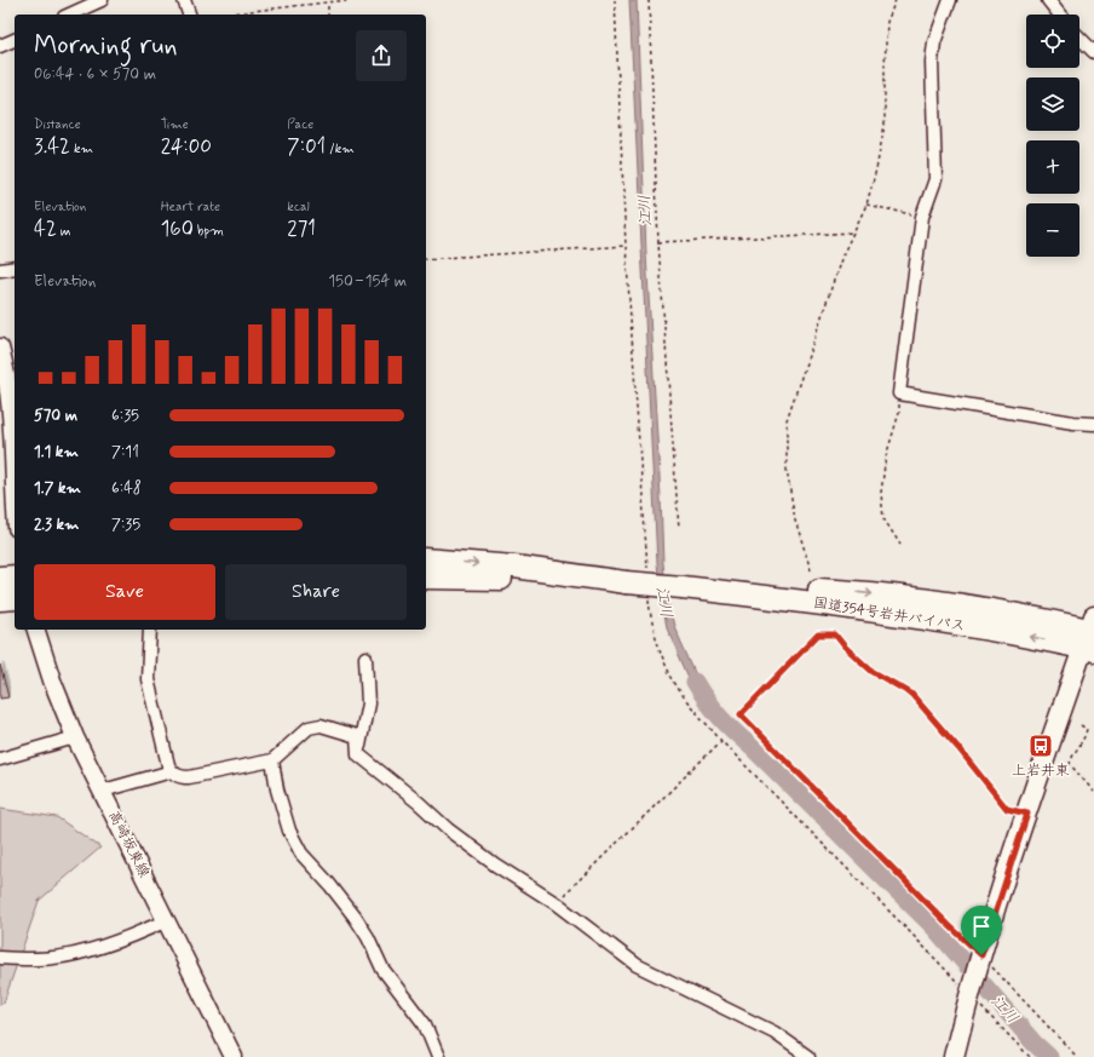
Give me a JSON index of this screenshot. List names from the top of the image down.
{
  "streets": {
    "highway": ["国道354号岩井バイパス"],
    "main road": ["高崎坂東線"]
  },
  "water": ["江川"],
  "places": {
    "bus stop": ["上岩井東"]
  },
  "page": {
    "map_buttons": ["+", "−"],
    "heading": ["Morning run", "06:44 · 6 × 570 m"],
    "stats": [
      ["Distance", "3.42 km"],
      ["Time", "24:00"],
      ["Pace", "7:01 /km"],
      ["Elevation", "42 m"],
      ["Heart rate", "160 bpm"],
      ["kcal", "271"]
    ],
    "chart": ["Elevation", "150–154 m"],
    "list": [
      {
        "name": "570 m",
        "note": "6:35"
      },
      {
        "name": "1.1 km",
        "note": "7:11"
      },
      {
        "name": "1.7 km",
        "note": "6:48"
      },
      {
        "name": "2.3 km",
        "note": "7:35"
      }
    ],
    "buttons": ["Save", "Share"]
  }
}
